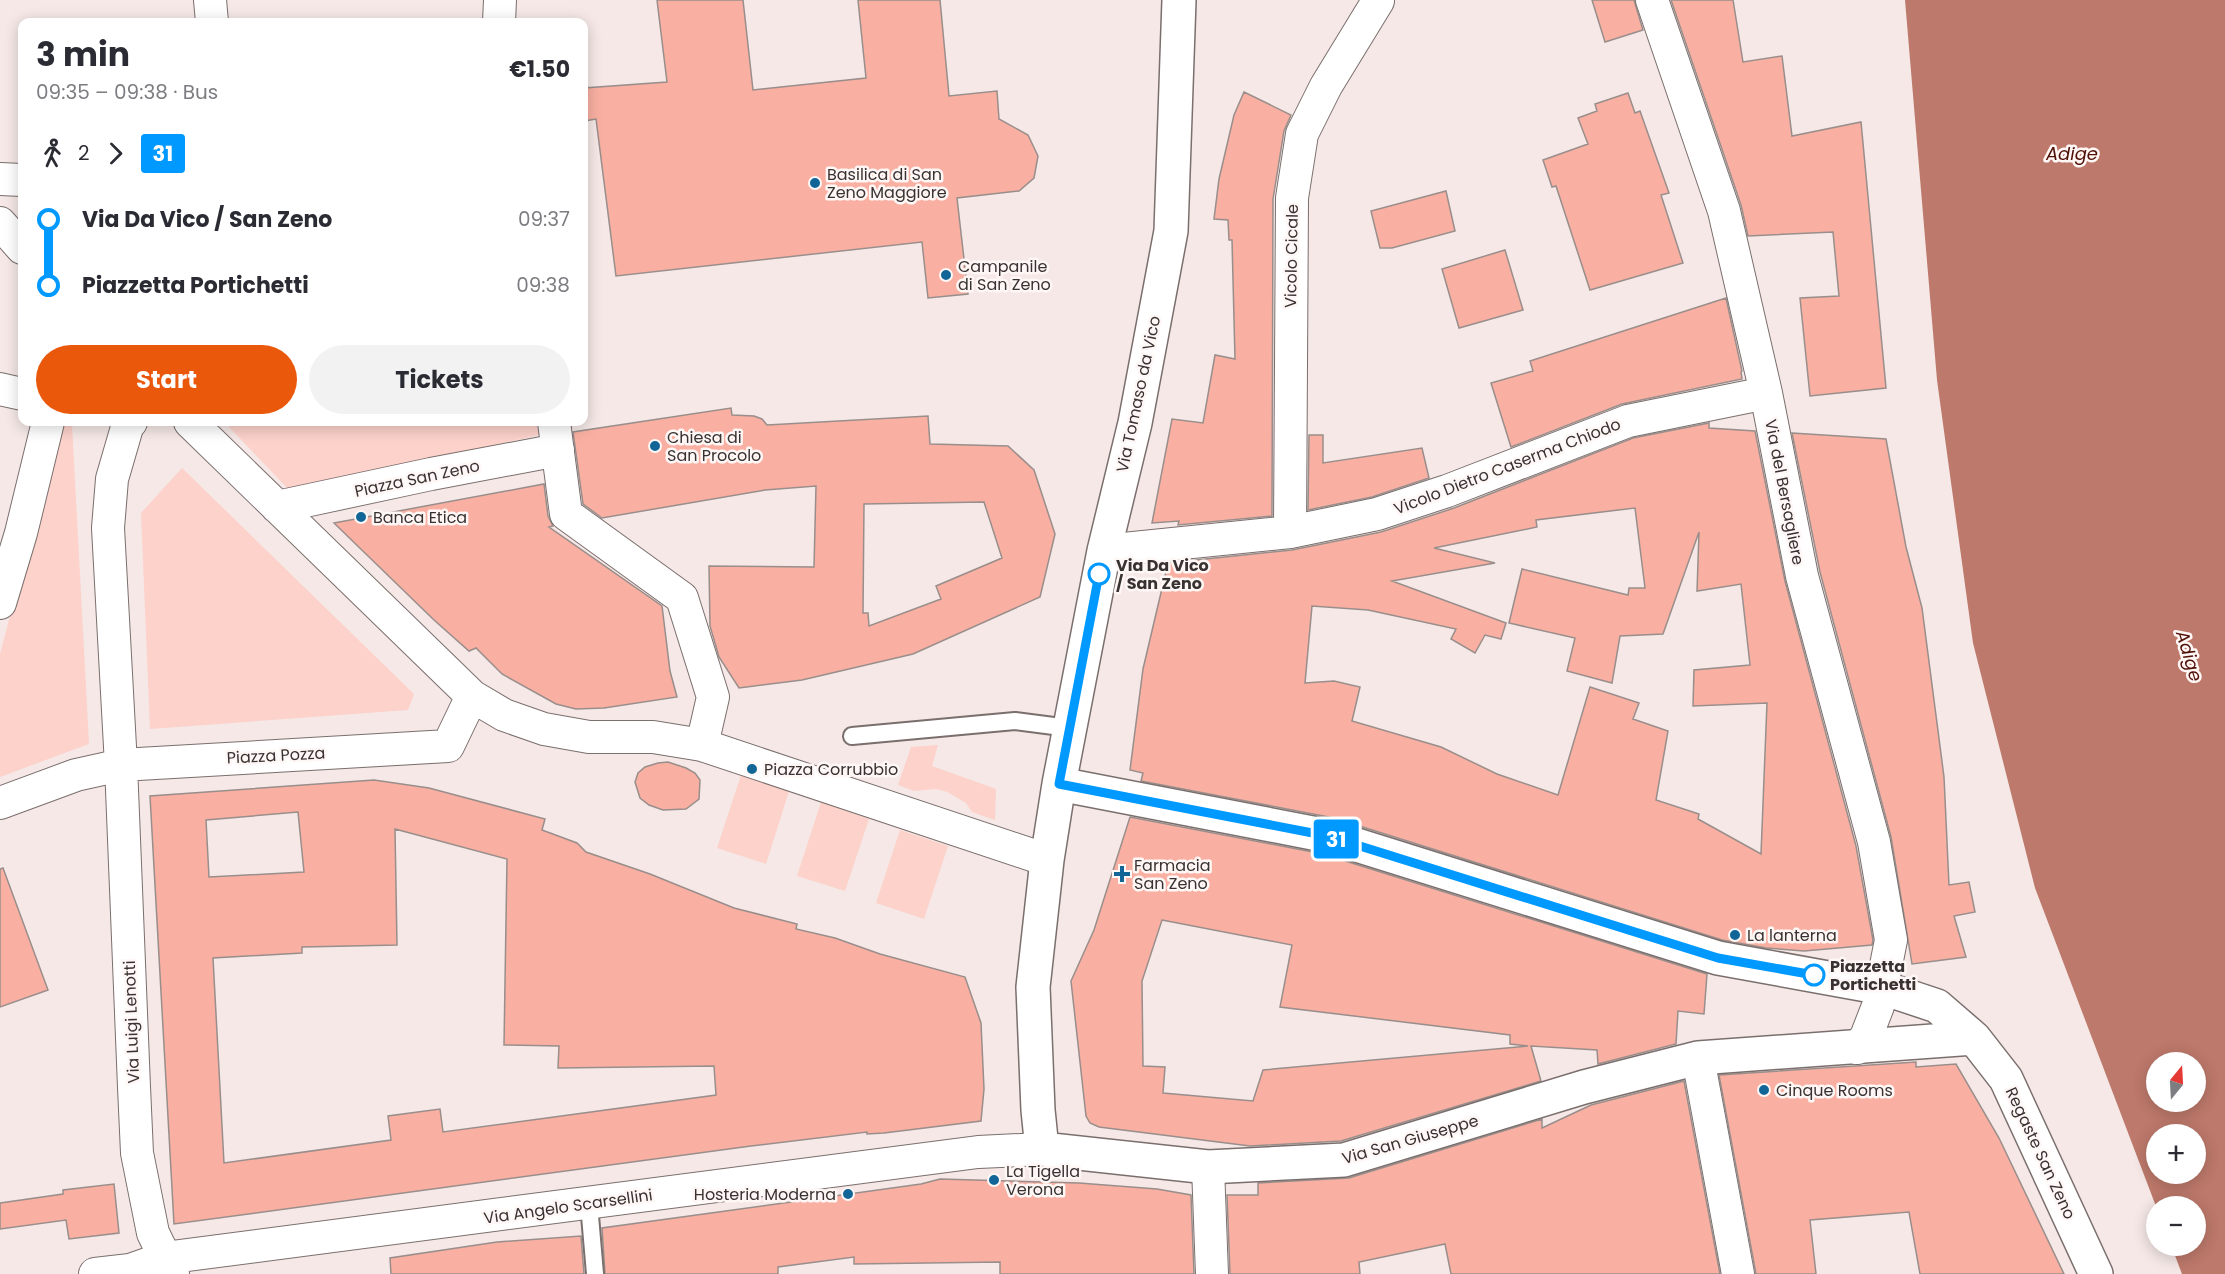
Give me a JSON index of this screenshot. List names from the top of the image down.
{
  "streets": {
    "street": [
      "Vicolo Cicale",
      "Via Tomaso da Vico",
      "Vicolo Dietro Caserma Chiodo",
      "Piazza San Zeno",
      "Via del Bersagliere",
      "Piazza Pozza",
      "Via Luigi Lenotti",
      "Via San Giuseppe",
      "Regaste San Zeno",
      "Via Angelo Scarsellini"
    ]
  },
  "crossings": [
    ["Vicolo Cicale", "Vicolo Dietro Caserma Chiodo"],
    ["Via Tomaso da Vico", "Vicolo Dietro Caserma Chiodo"],
    ["Vicolo Dietro Caserma Chiodo", "Via del Bersagliere"],
    ["Piazza Pozza", "Via Luigi Lenotti"],
    ["Via Luigi Lenotti", "Via Angelo Scarsellini"],
    ["Via San Giuseppe", "Via Angelo Scarsellini"]
  ],
  "water": ["Adige"],
  "places": {
    "other": [
      "Basilica di San Zeno Maggiore",
      "Campanile di San Zeno",
      "Chiesa di San Procolo",
      "Banca Etica",
      "Via Da Vico / San Zeno",
      "Piazza Corrubbio",
      "La lanterna",
      "Piazzetta Portichetti",
      "Cinque Rooms",
      "La Tigella Verona",
      "Hosteria Moderna"
    ],
    "health": ["Farmacia San Zeno"]
  },
  "lines": ["bus line 31"],
  "north": "top",
  "page": {
    "on_map": "31",
    "heading": ["3 min", "09:35 – 09:38 · Bus", "€1.50"],
    "legs": ["2", "31"],
    "list": [
      {
        "name": "Via Da Vico / San Zeno",
        "value": "09:37"
      },
      {
        "name": "Piazzetta Portichetti",
        "value": "09:38"
      }
    ],
    "buttons": ["Start", "Tickets"],
    "map_buttons": ["+", "−"]
  }
}
